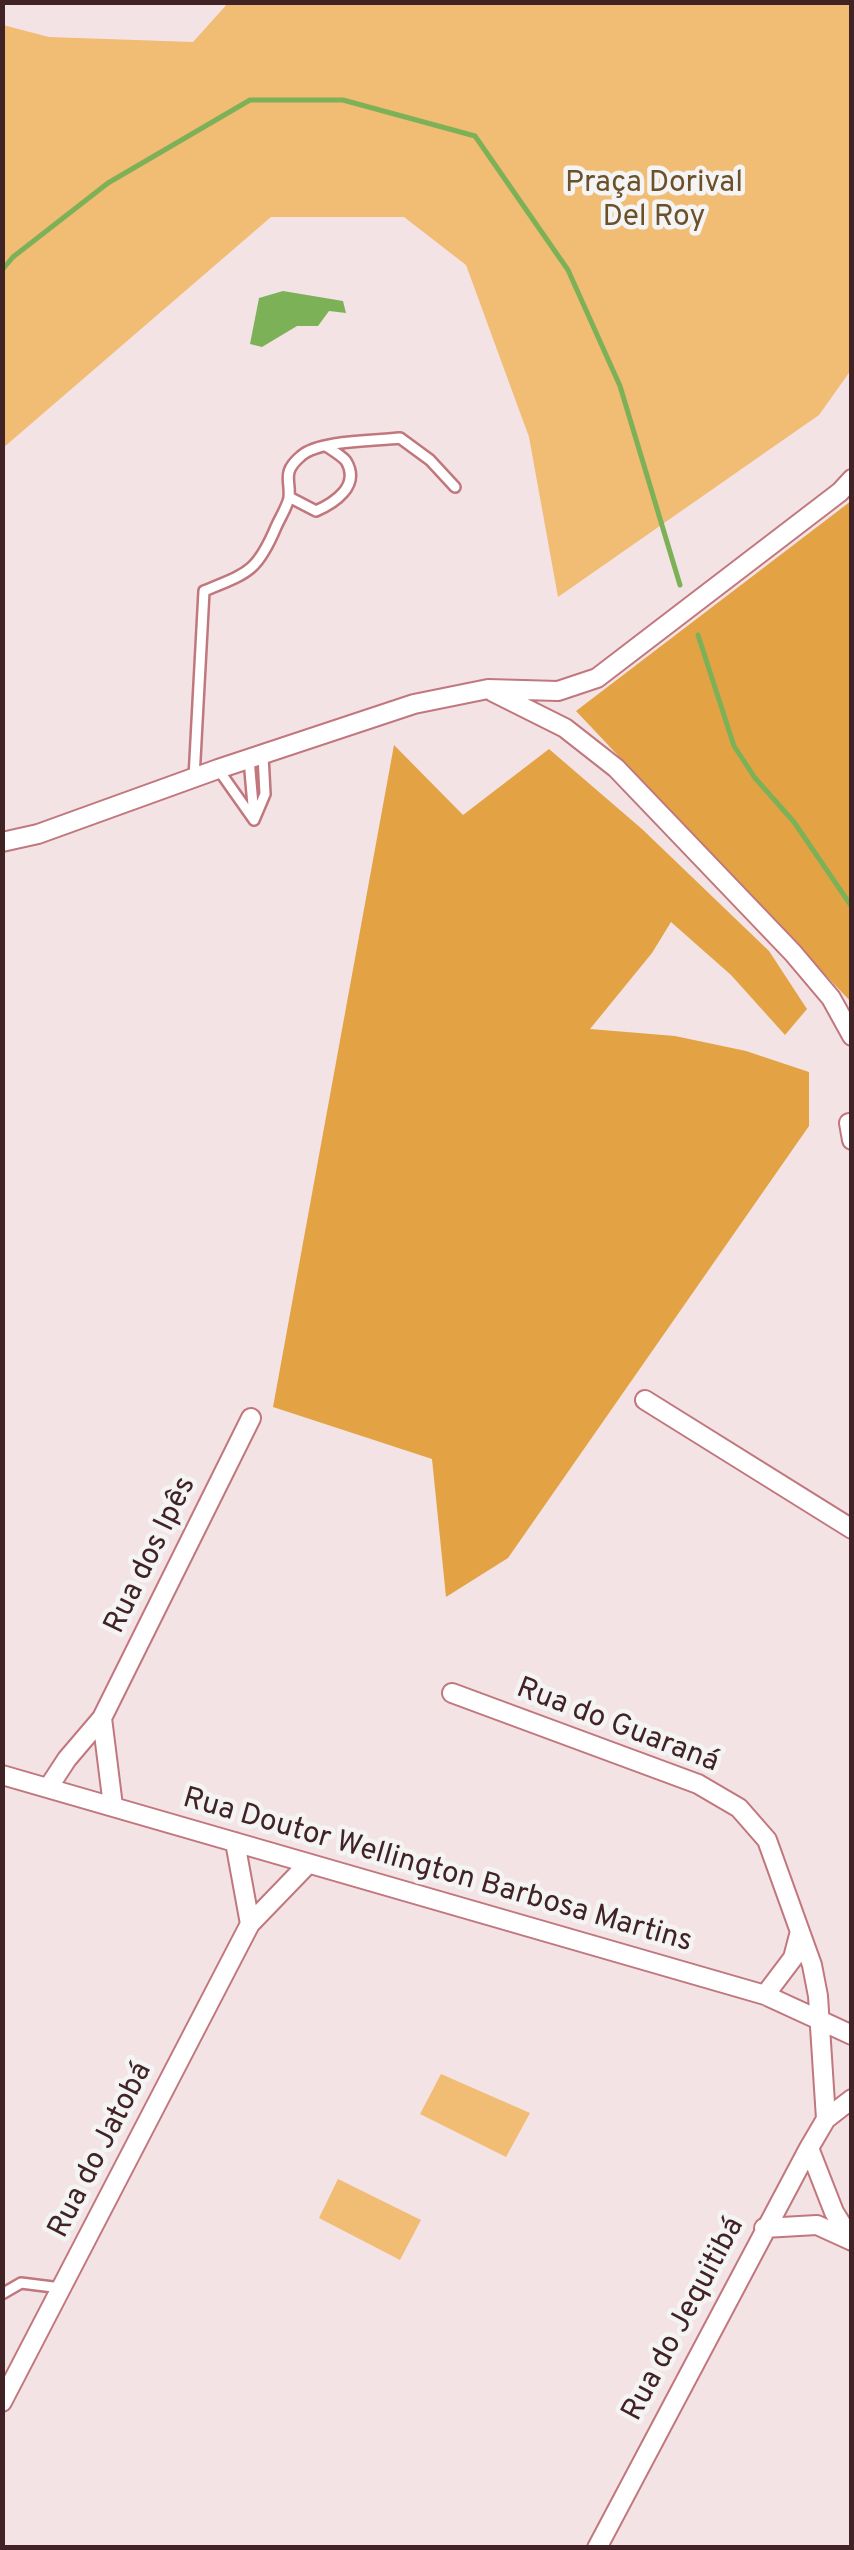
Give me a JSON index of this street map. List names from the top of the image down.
{
  "streets": {
    "street": [
      "Rua dos Ipês",
      "Rua do Guaraná",
      "Rua Doutor Wellington Barbosa Martins",
      "Rua do Jatobá",
      "Rua do Jequitibá"
    ]
  },
  "crossings": [
    ["Rua dos Ipês", "Rua Doutor Wellington Barbosa Martins"],
    ["Rua do Guaraná", "Rua Doutor Wellington Barbosa Martins"],
    ["Rua Doutor Wellington Barbosa Martins", "Rua do Jatobá"]
  ],
  "parks": ["Praça Dorival Del Roy"]
}
